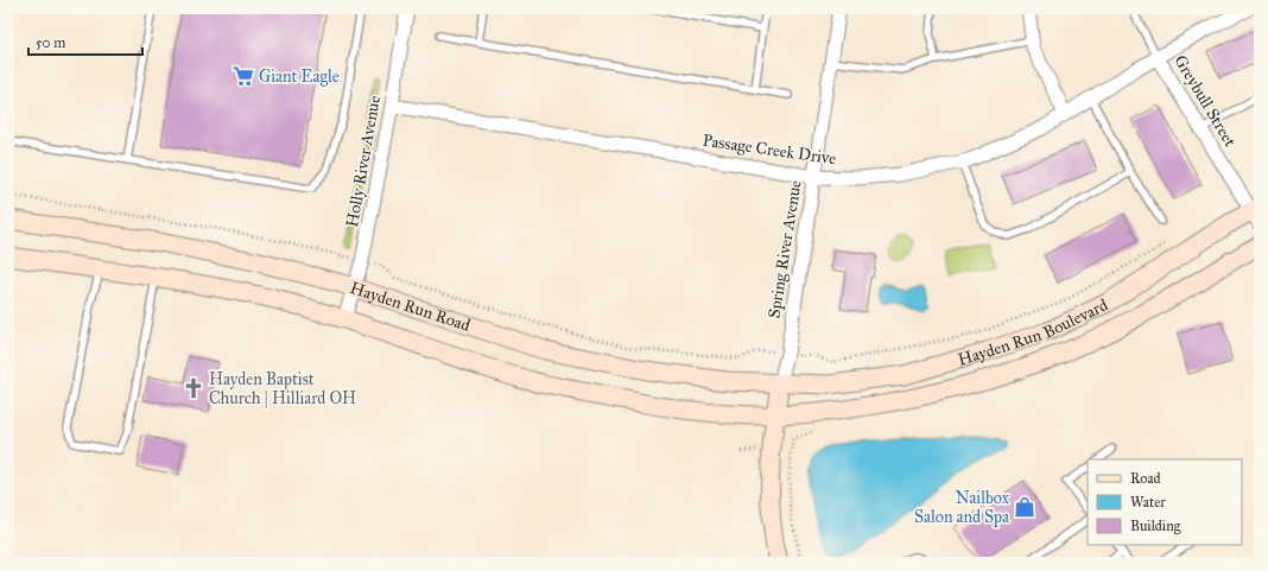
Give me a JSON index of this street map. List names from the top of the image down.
{
  "streets": {
    "main road": ["Hayden Run Road", "Hayden Run Boulevard"],
    "street": [
      "Greybull Street",
      "Passage Creek Drive",
      "Holly River Avenue",
      "Spring River Avenue"
    ]
  },
  "crossings": [
    ["Greybull Street", "Passage Creek Drive"],
    ["Greybull Street", "Hayden Run Boulevard"],
    ["Passage Creek Drive", "Holly River Avenue"],
    ["Passage Creek Drive", "Spring River Avenue"],
    ["Holly River Avenue", "Hayden Run Road"],
    ["Spring River Avenue", "Hayden Run Road"],
    ["Spring River Avenue", "Hayden Run Boulevard"],
    ["Hayden Run Road", "Hayden Run Boulevard"]
  ],
  "places": {
    "supermarket": ["Giant Eagle"],
    "church": ["Hayden Baptist Church | Hilliard OH"],
    "shop": ["Nailbox Salon and Spa"]
  },
  "legend": ["Road", "Water", "Building"],
  "scale_bar": "50 m"
}
